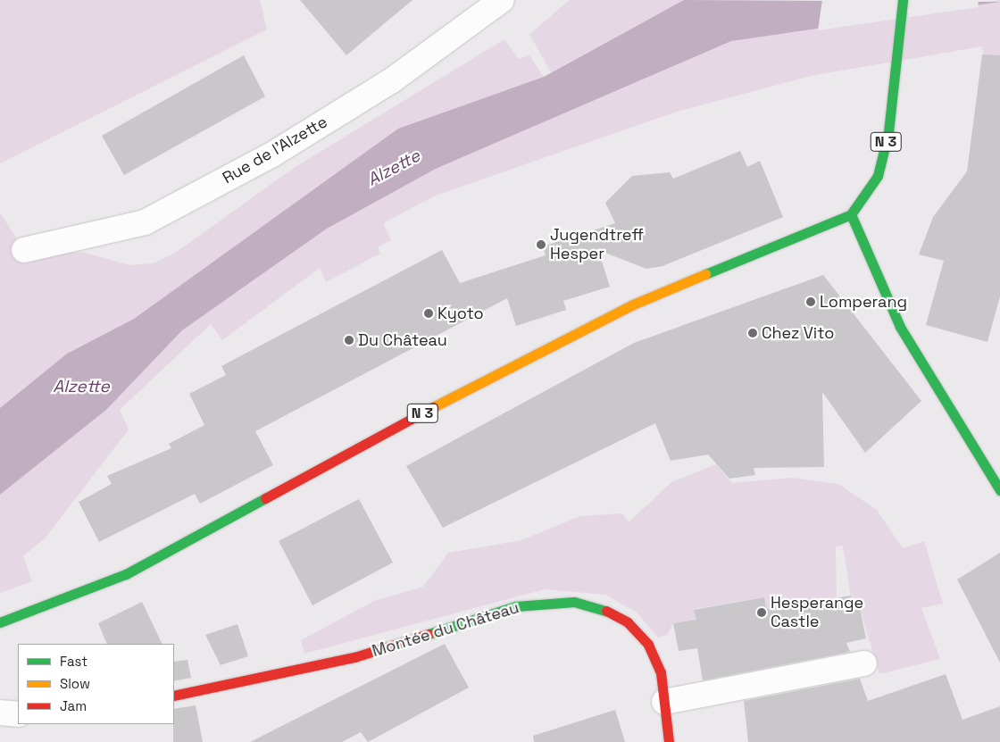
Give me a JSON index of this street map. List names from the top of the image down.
{
  "streets": {
    "main road": ["N 3", "Montée du Château"],
    "street": ["Rue de l'Alzette"]
  },
  "water": ["Alzette"],
  "places": [
    "Jugendtreff Hesper",
    "Lomperang",
    "Kyoto",
    "Chez Vito",
    "Du Château",
    "Hesperange Castle"
  ],
  "legend": ["Fast", "Slow", "Jam"]
}
